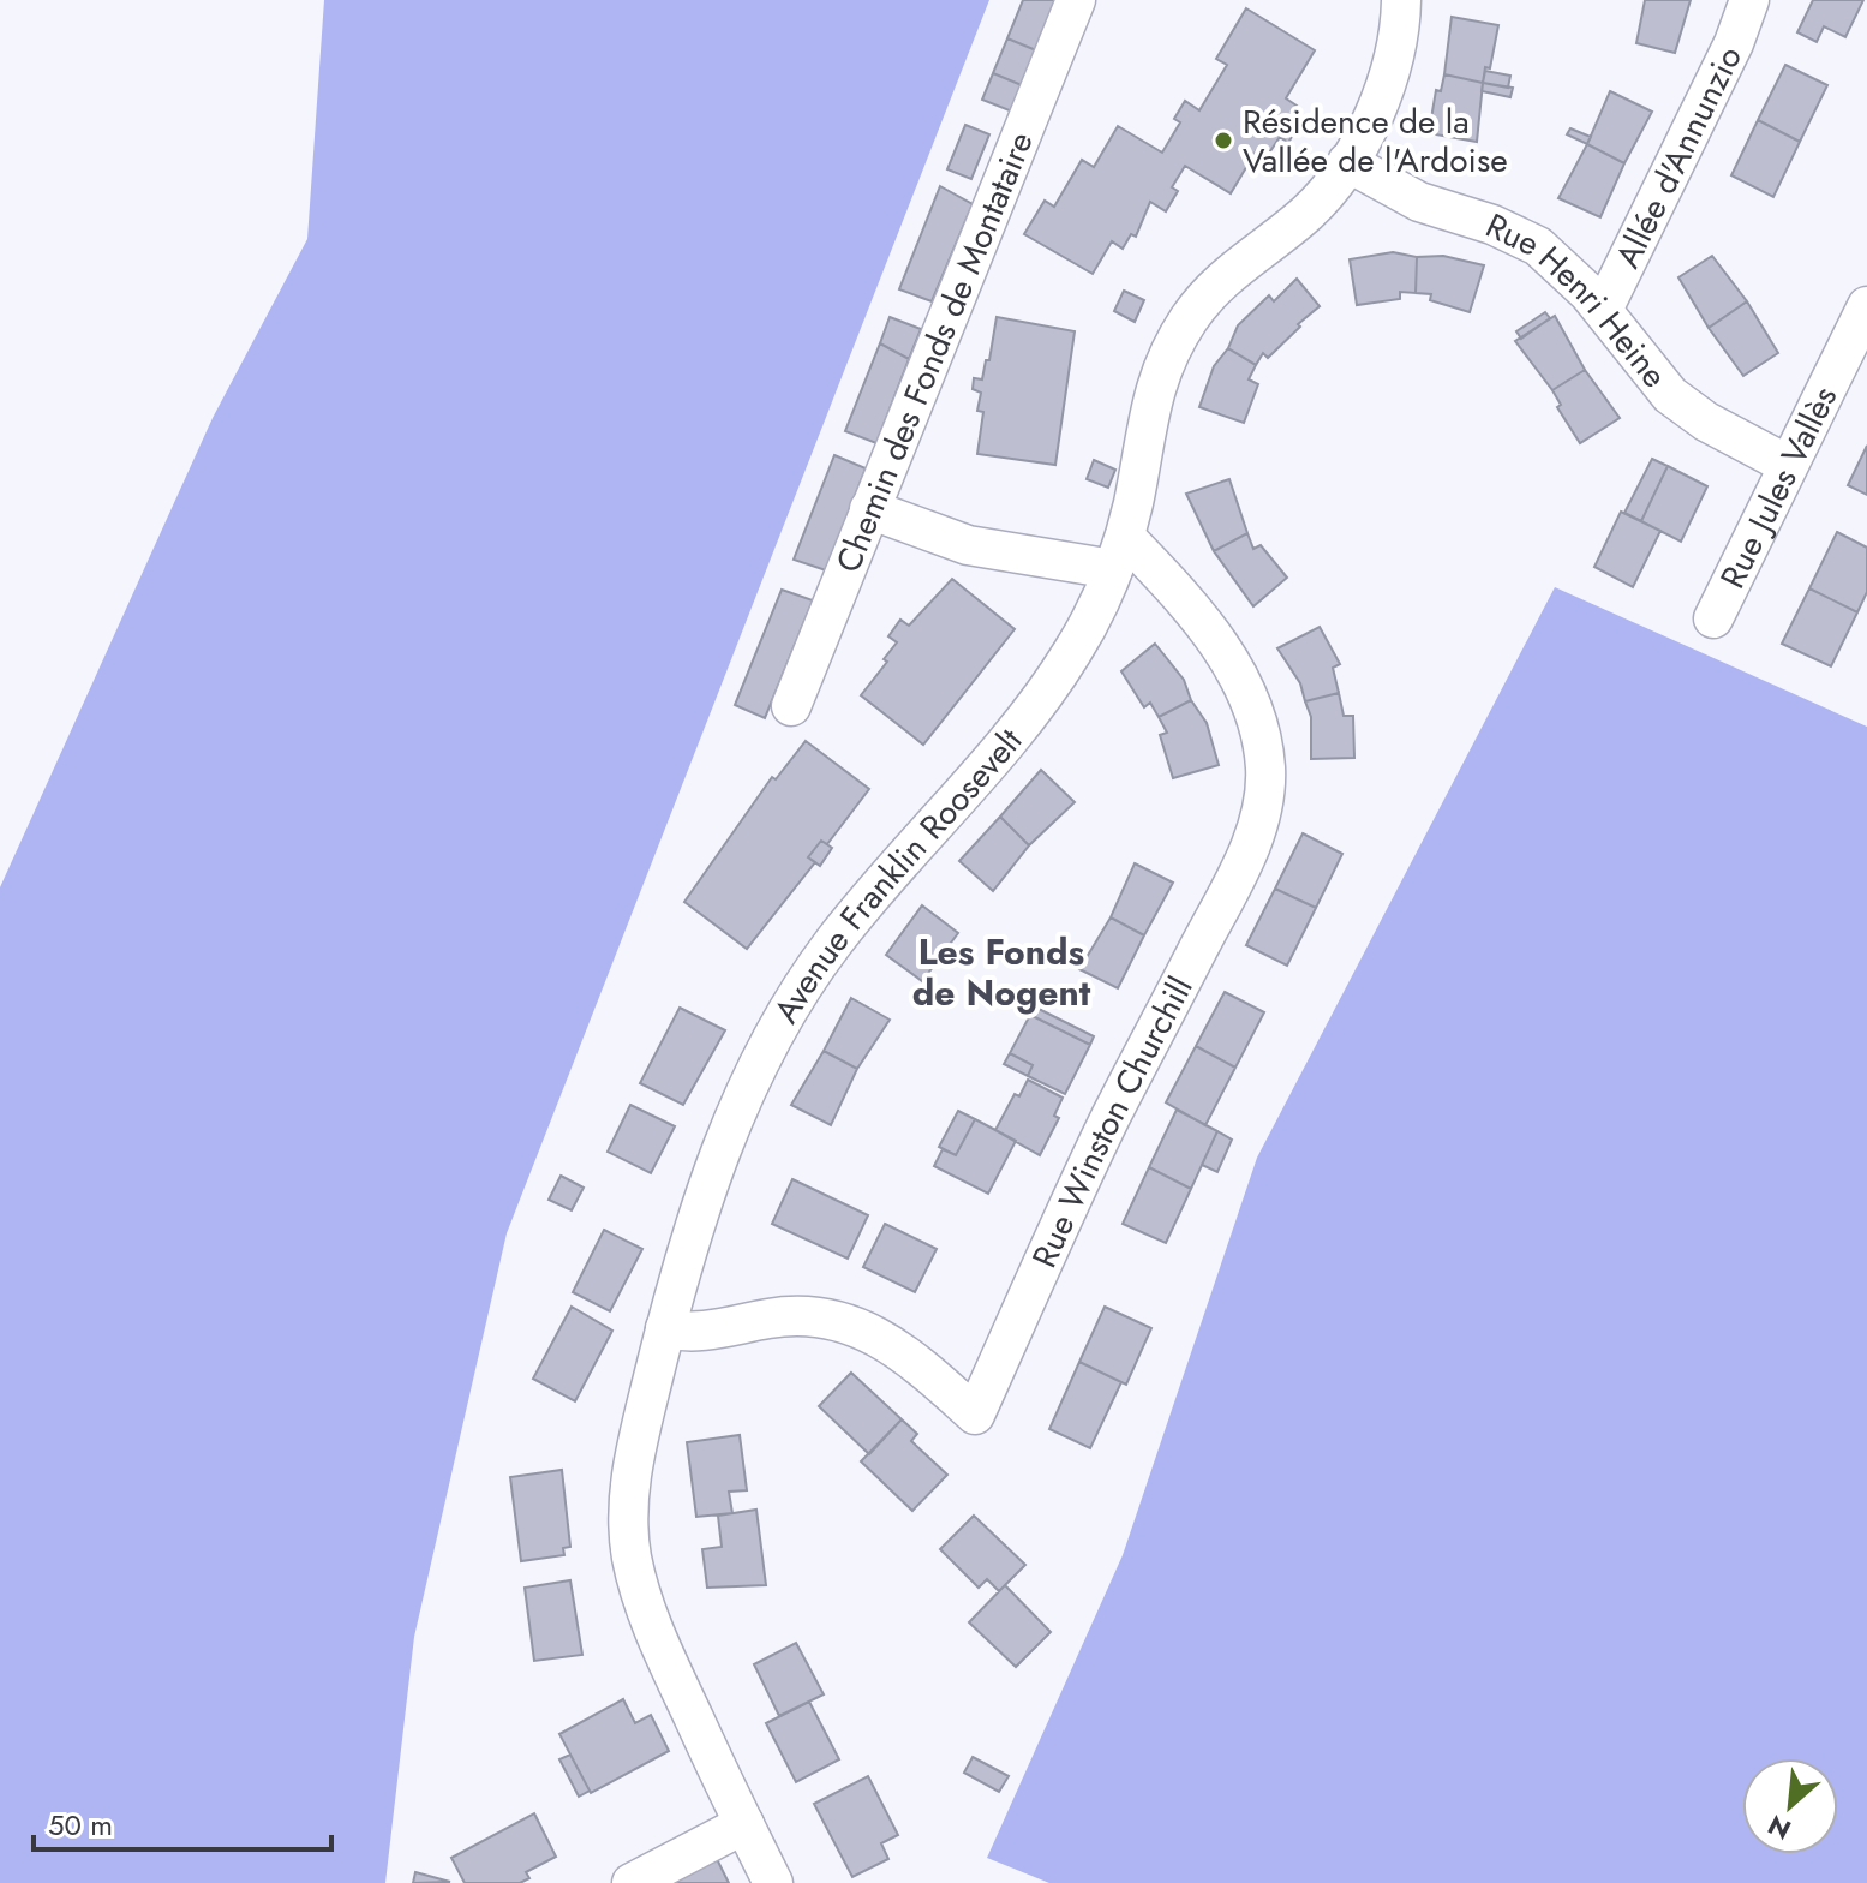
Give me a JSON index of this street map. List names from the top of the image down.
{
  "streets": {
    "street": [
      "Allée d'Annunzio",
      "Rue Henri Heine",
      "Chemin des Fonds de Montataire",
      "Rue Jules Vallès",
      "Avenue Franklin Roosevelt",
      "Rue Winston Churchill"
    ]
  },
  "crossings": [
    ["Allée d'Annunzio", "Rue Henri Heine"],
    ["Rue Henri Heine", "Rue Jules Vallès"],
    ["Rue Henri Heine", "Avenue Franklin Roosevelt"],
    ["Avenue Franklin Roosevelt", "Rue Winston Churchill"]
  ],
  "districts": ["Les Fonds de Nogent"],
  "places": ["Résidence de la Vallée de l'Ardoise"],
  "scale_bar": "50 m",
  "north": "bottom left"
}
